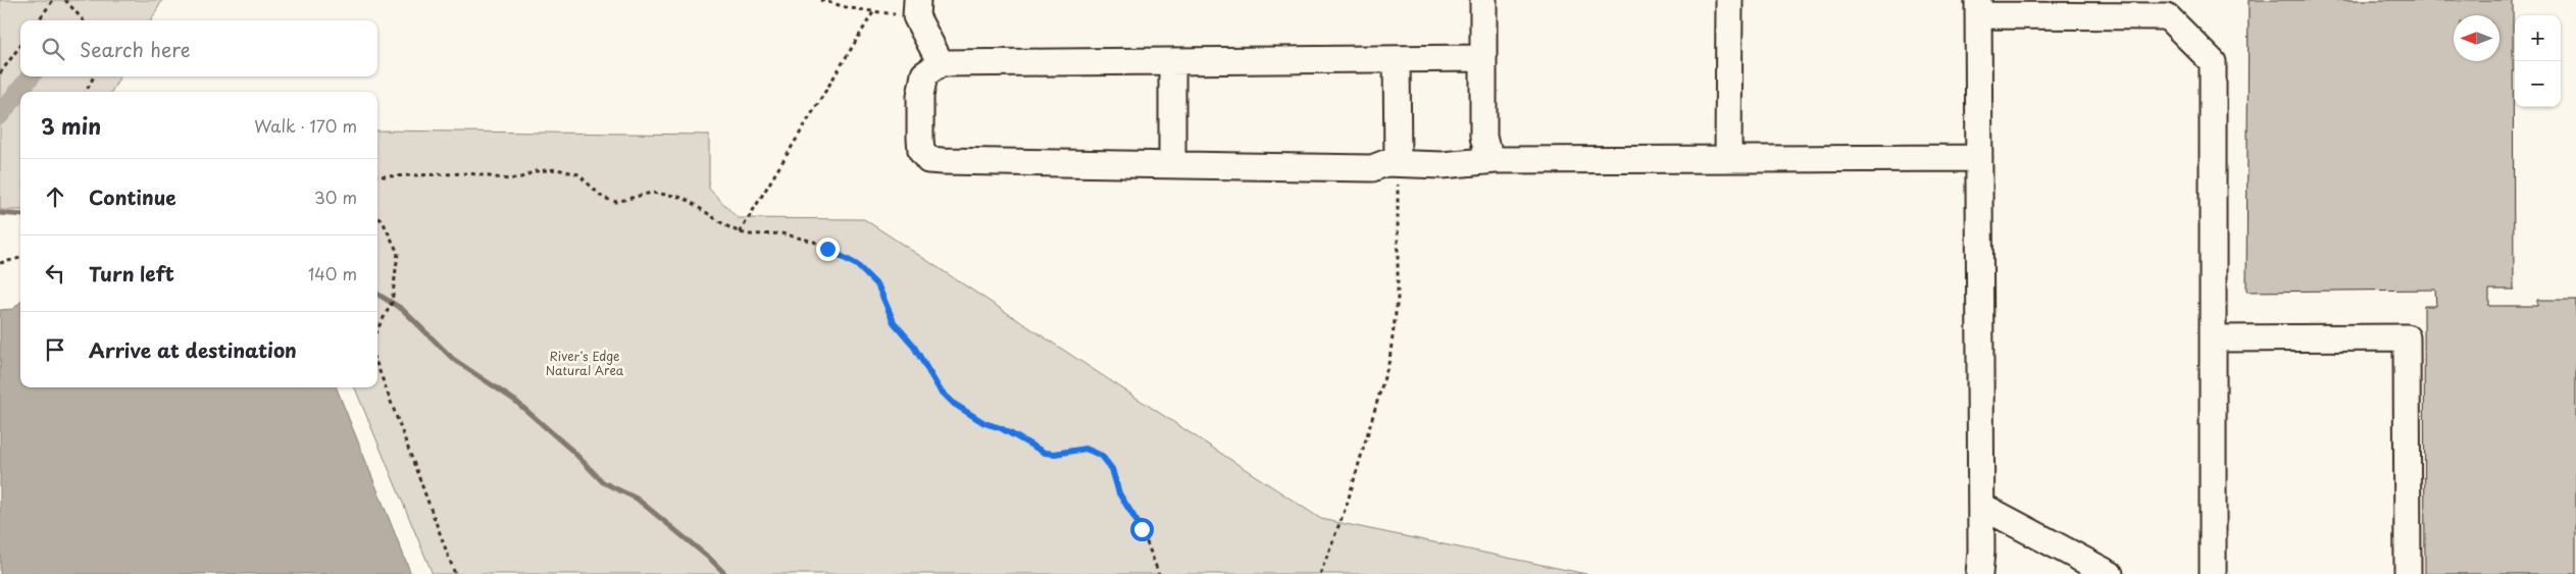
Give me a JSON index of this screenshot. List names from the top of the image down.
{
  "parks": ["River's Edge Natural Area"],
  "north": "left",
  "page": {
    "map_buttons": ["+", "−"],
    "search": "Search here",
    "heading": ["3 min", "Walk · 170 m"],
    "list": [
      ["Continue", "30 m"],
      ["Turn left", "140 m"],
      "Arrive at destination"
    ]
  }
}
